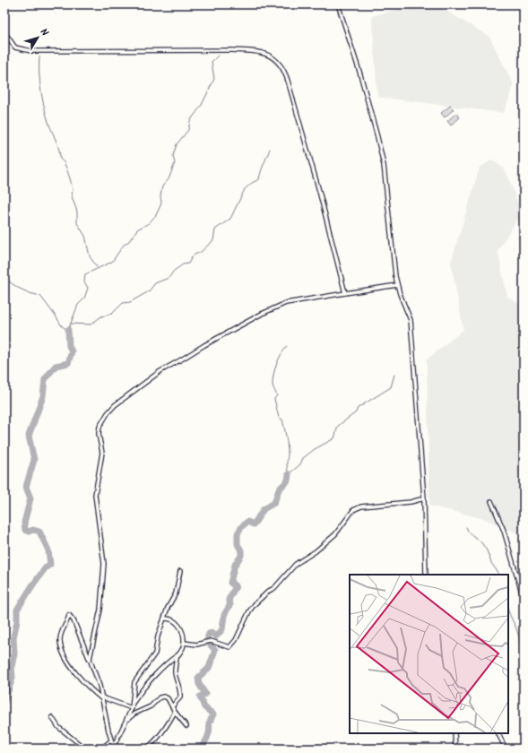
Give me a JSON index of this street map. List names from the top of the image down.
{
  "north": "top right"
}
